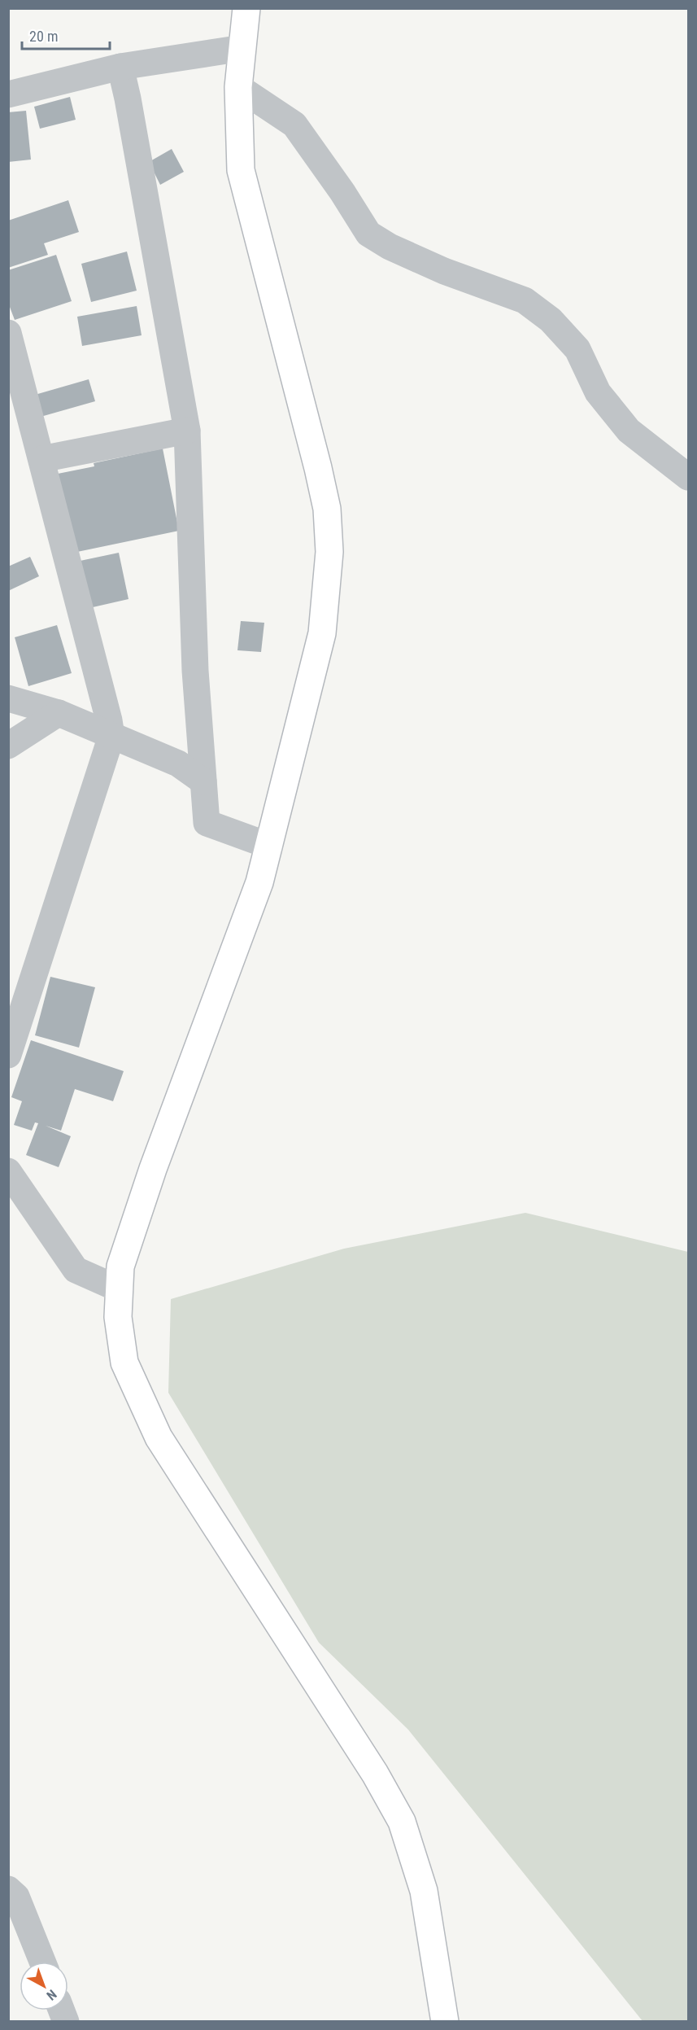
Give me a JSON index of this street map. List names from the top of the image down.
{
  "scale_bar": "20 m",
  "north": "bottom right"
}
